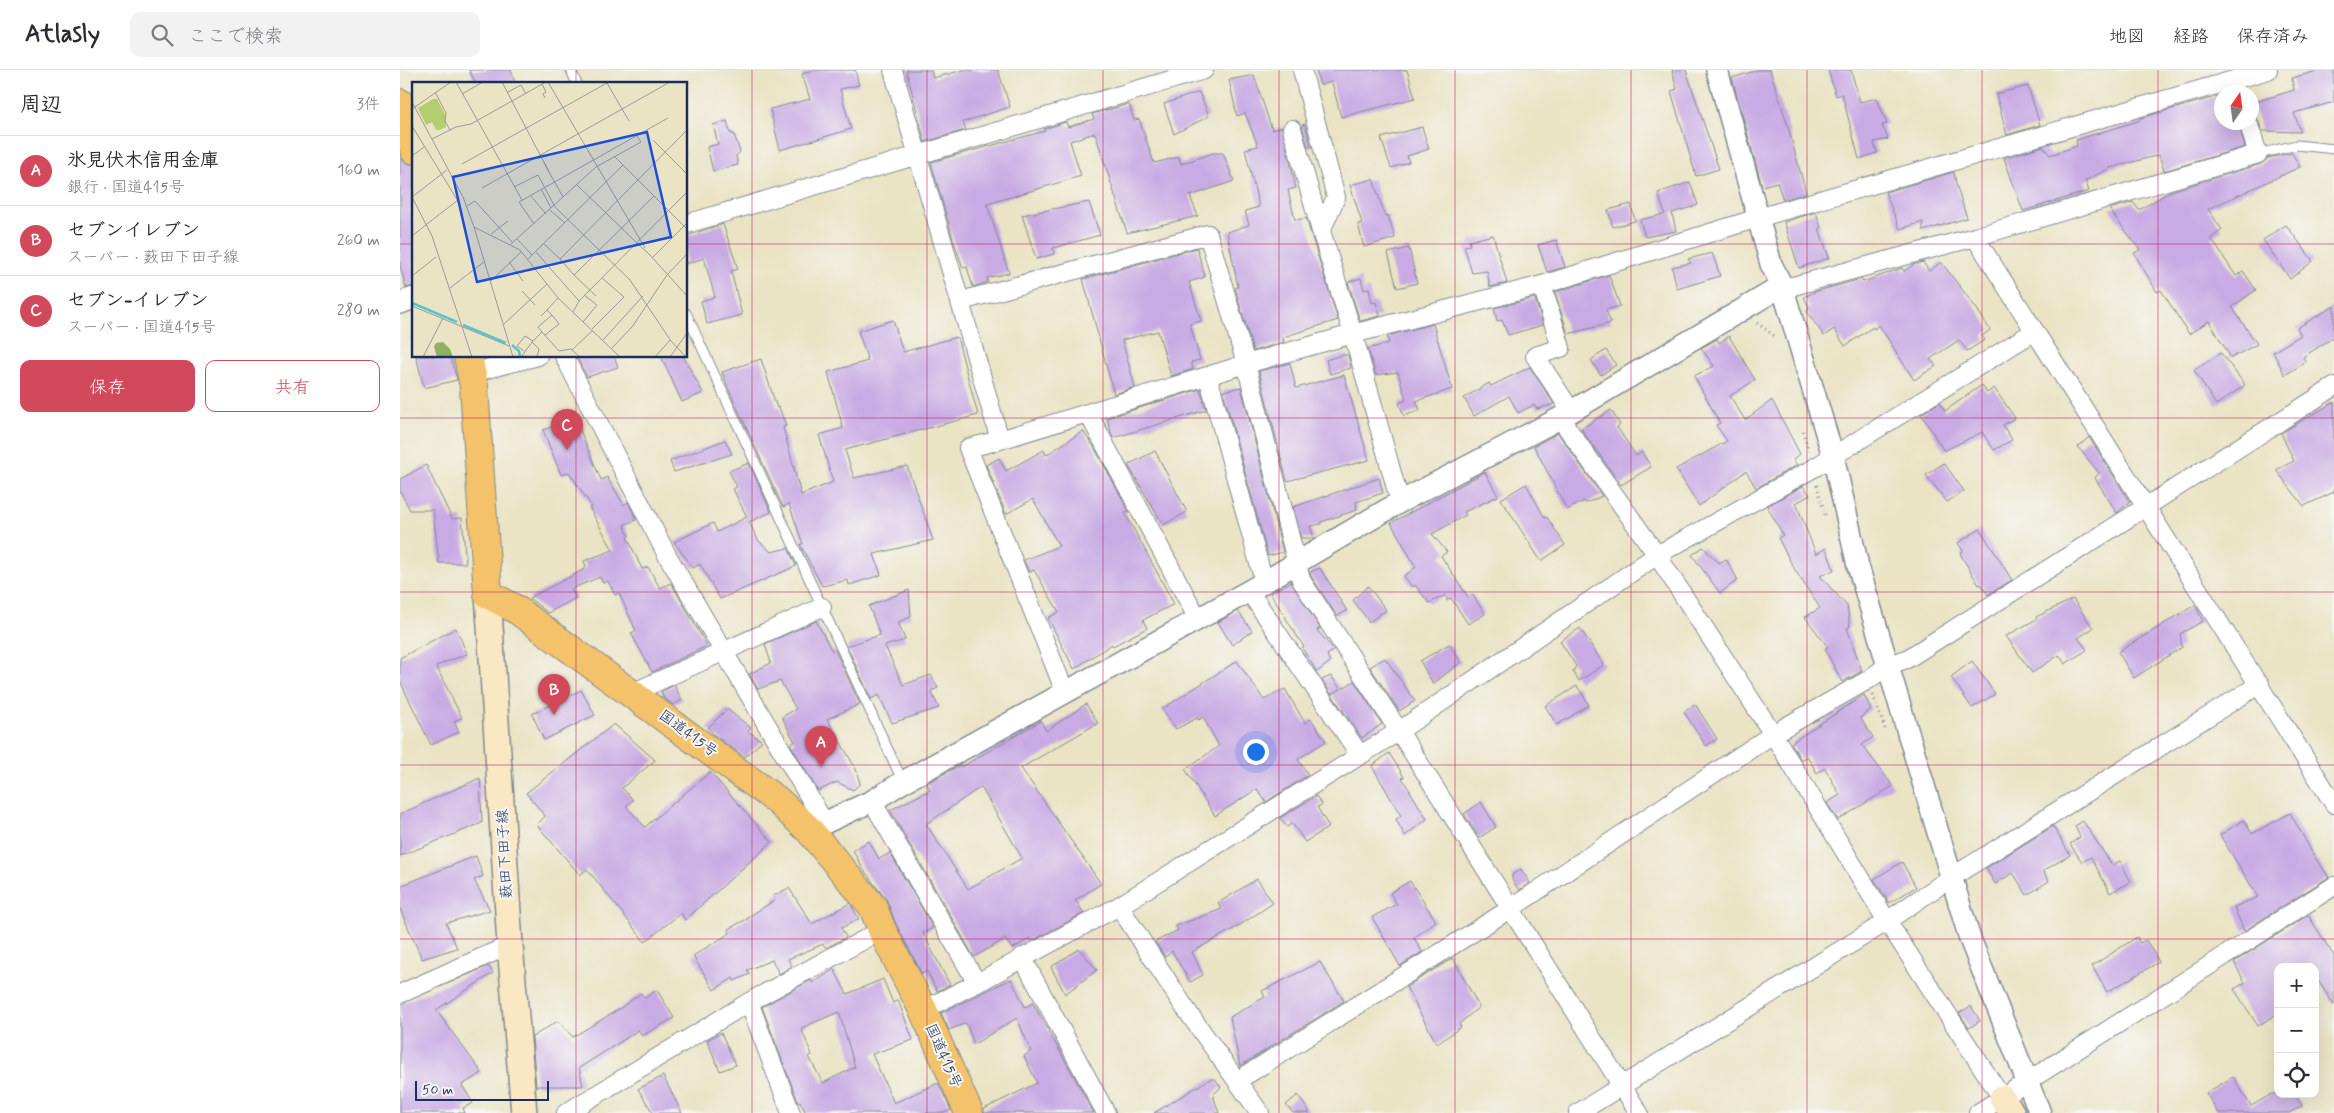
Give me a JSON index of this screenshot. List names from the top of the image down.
{
  "streets": {
    "highway": ["国道415号"],
    "main road": ["薮田下田子線"]
  },
  "crossings": [
    ["国道415号", "薮田下田子線"]
  ],
  "scale_bar": "50 m",
  "north": "top",
  "page": {
    "header": "Atlasly",
    "search": "ここで検索",
    "nav": ["地図", "経路", "保存済み"],
    "heading": ["周辺", "3件"],
    "list": [
      {
        "mark": "A",
        "name": "氷見伏木信用金庫",
        "note": "銀行 · 国道415号",
        "value": "160 m"
      },
      {
        "mark": "B",
        "name": "セブンイレブン",
        "note": "スーパー · 薮田下田子線",
        "value": "260 m"
      },
      {
        "mark": "C",
        "name": "セブン-イレブン",
        "note": "スーパー · 国道415号",
        "value": "280 m"
      }
    ],
    "buttons": ["保存", "共有"],
    "pins": ["C", "B", "A"],
    "map_buttons": ["+", "−"],
    "scale": "50 m"
  }
}
